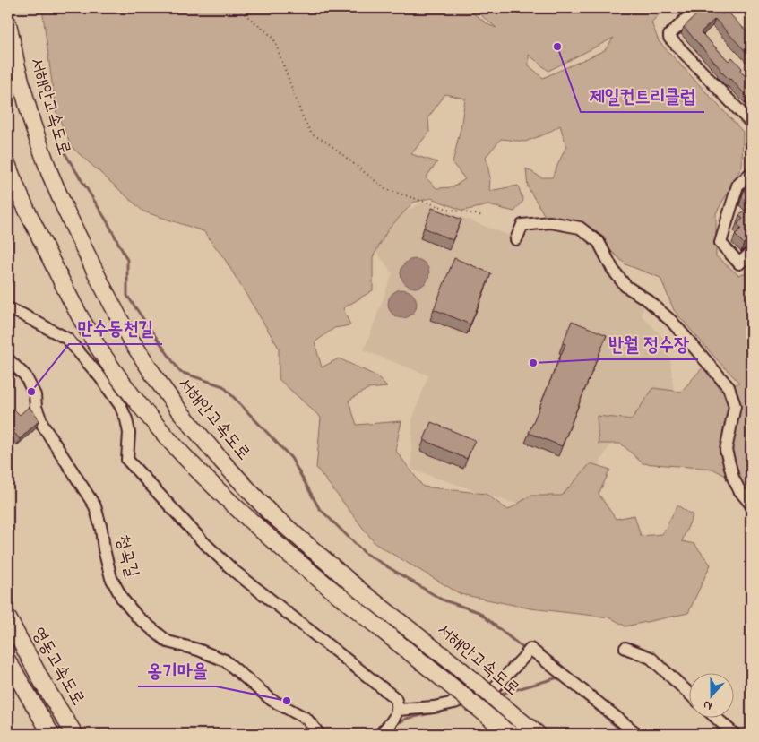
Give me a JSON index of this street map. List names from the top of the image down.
{
  "streets": {
    "highway": ["서해안고속도로", "영동고속도로"],
    "street": ["청곡길"]
  },
  "places": [
    "제일컨트리클럽",
    "반월 정수장",
    "만수동천길",
    "옹기마을"
  ],
  "north": "bottom"
}
